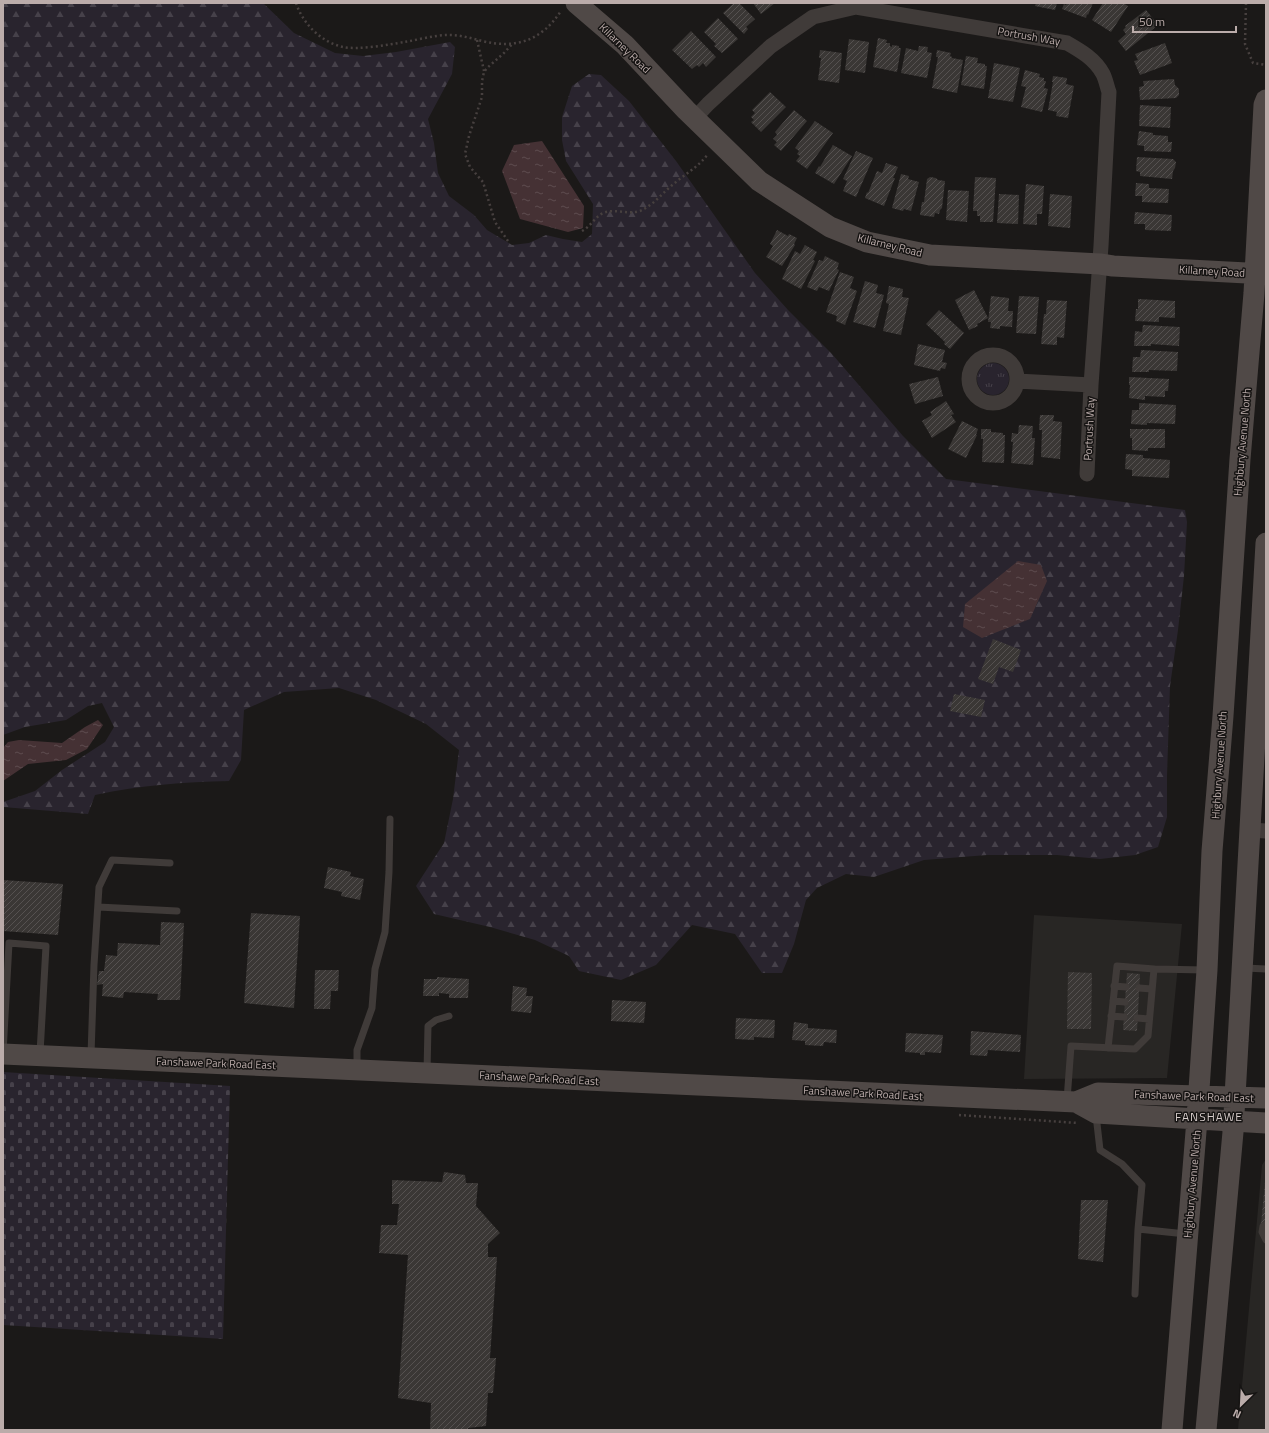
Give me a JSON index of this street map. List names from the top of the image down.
{
  "streets": {
    "main road": ["Killarney Road", "Highbury Avenue North", "Fanshawe Park Road East"],
    "street": ["Portrush Way"]
  },
  "crossings": [
    ["Portrush Way", "Killarney Road"],
    ["Killarney Road", "Highbury Avenue North"],
    ["Highbury Avenue North", "Fanshawe Park Road East"]
  ],
  "districts": ["FANSHAWE"],
  "scale_bar": "50 m",
  "north": "bottom left"
}
